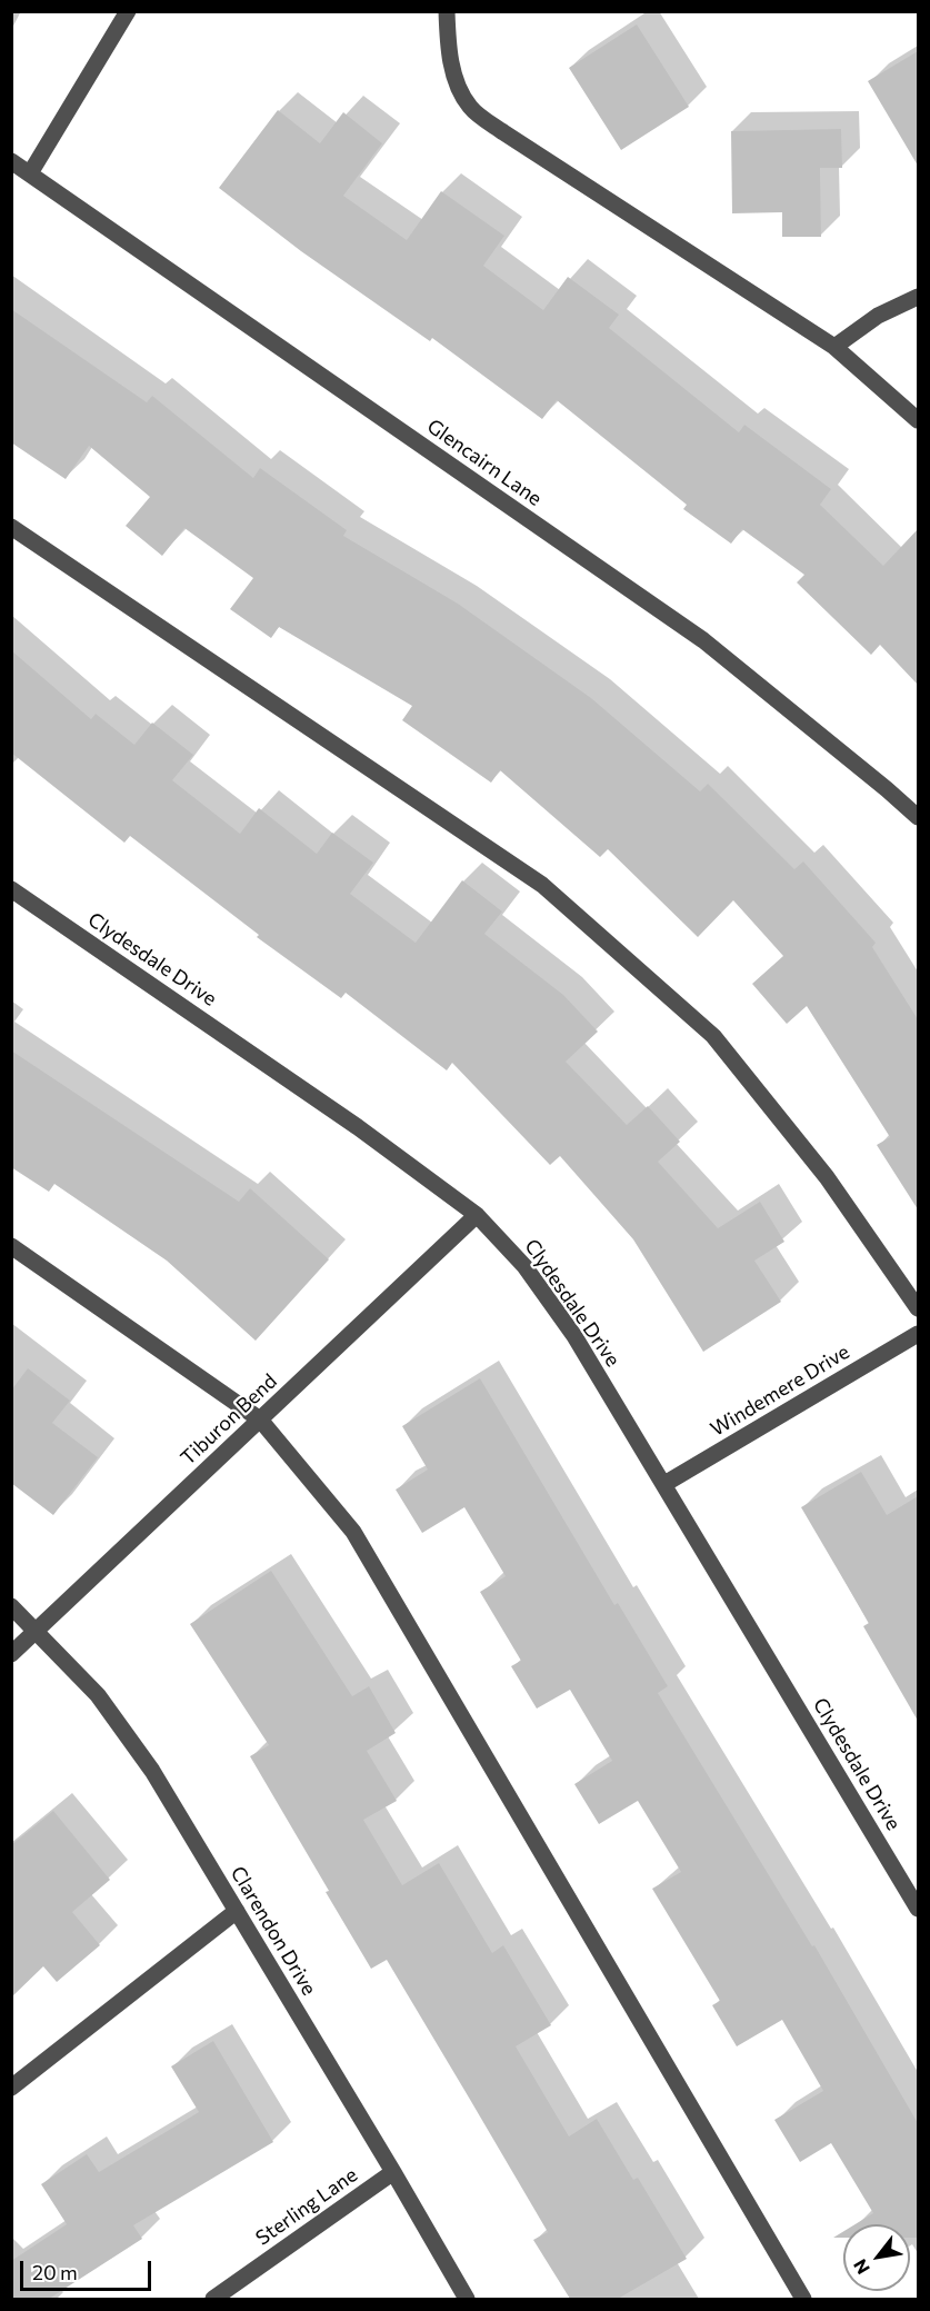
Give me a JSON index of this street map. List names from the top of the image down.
{
  "streets": {
    "street": [
      "Glencairn Lane",
      "Clydesdale Drive",
      "Windemere Drive",
      "Tiburon Bend",
      "Clarendon Drive",
      "Sterling Lane"
    ]
  },
  "crossings": [
    ["Clydesdale Drive", "Windemere Drive"],
    ["Clydesdale Drive", "Tiburon Bend"],
    ["Tiburon Bend", "Clarendon Drive"],
    ["Clarendon Drive", "Sterling Lane"]
  ],
  "scale_bar": "20 m",
  "north": "bottom left"
}
